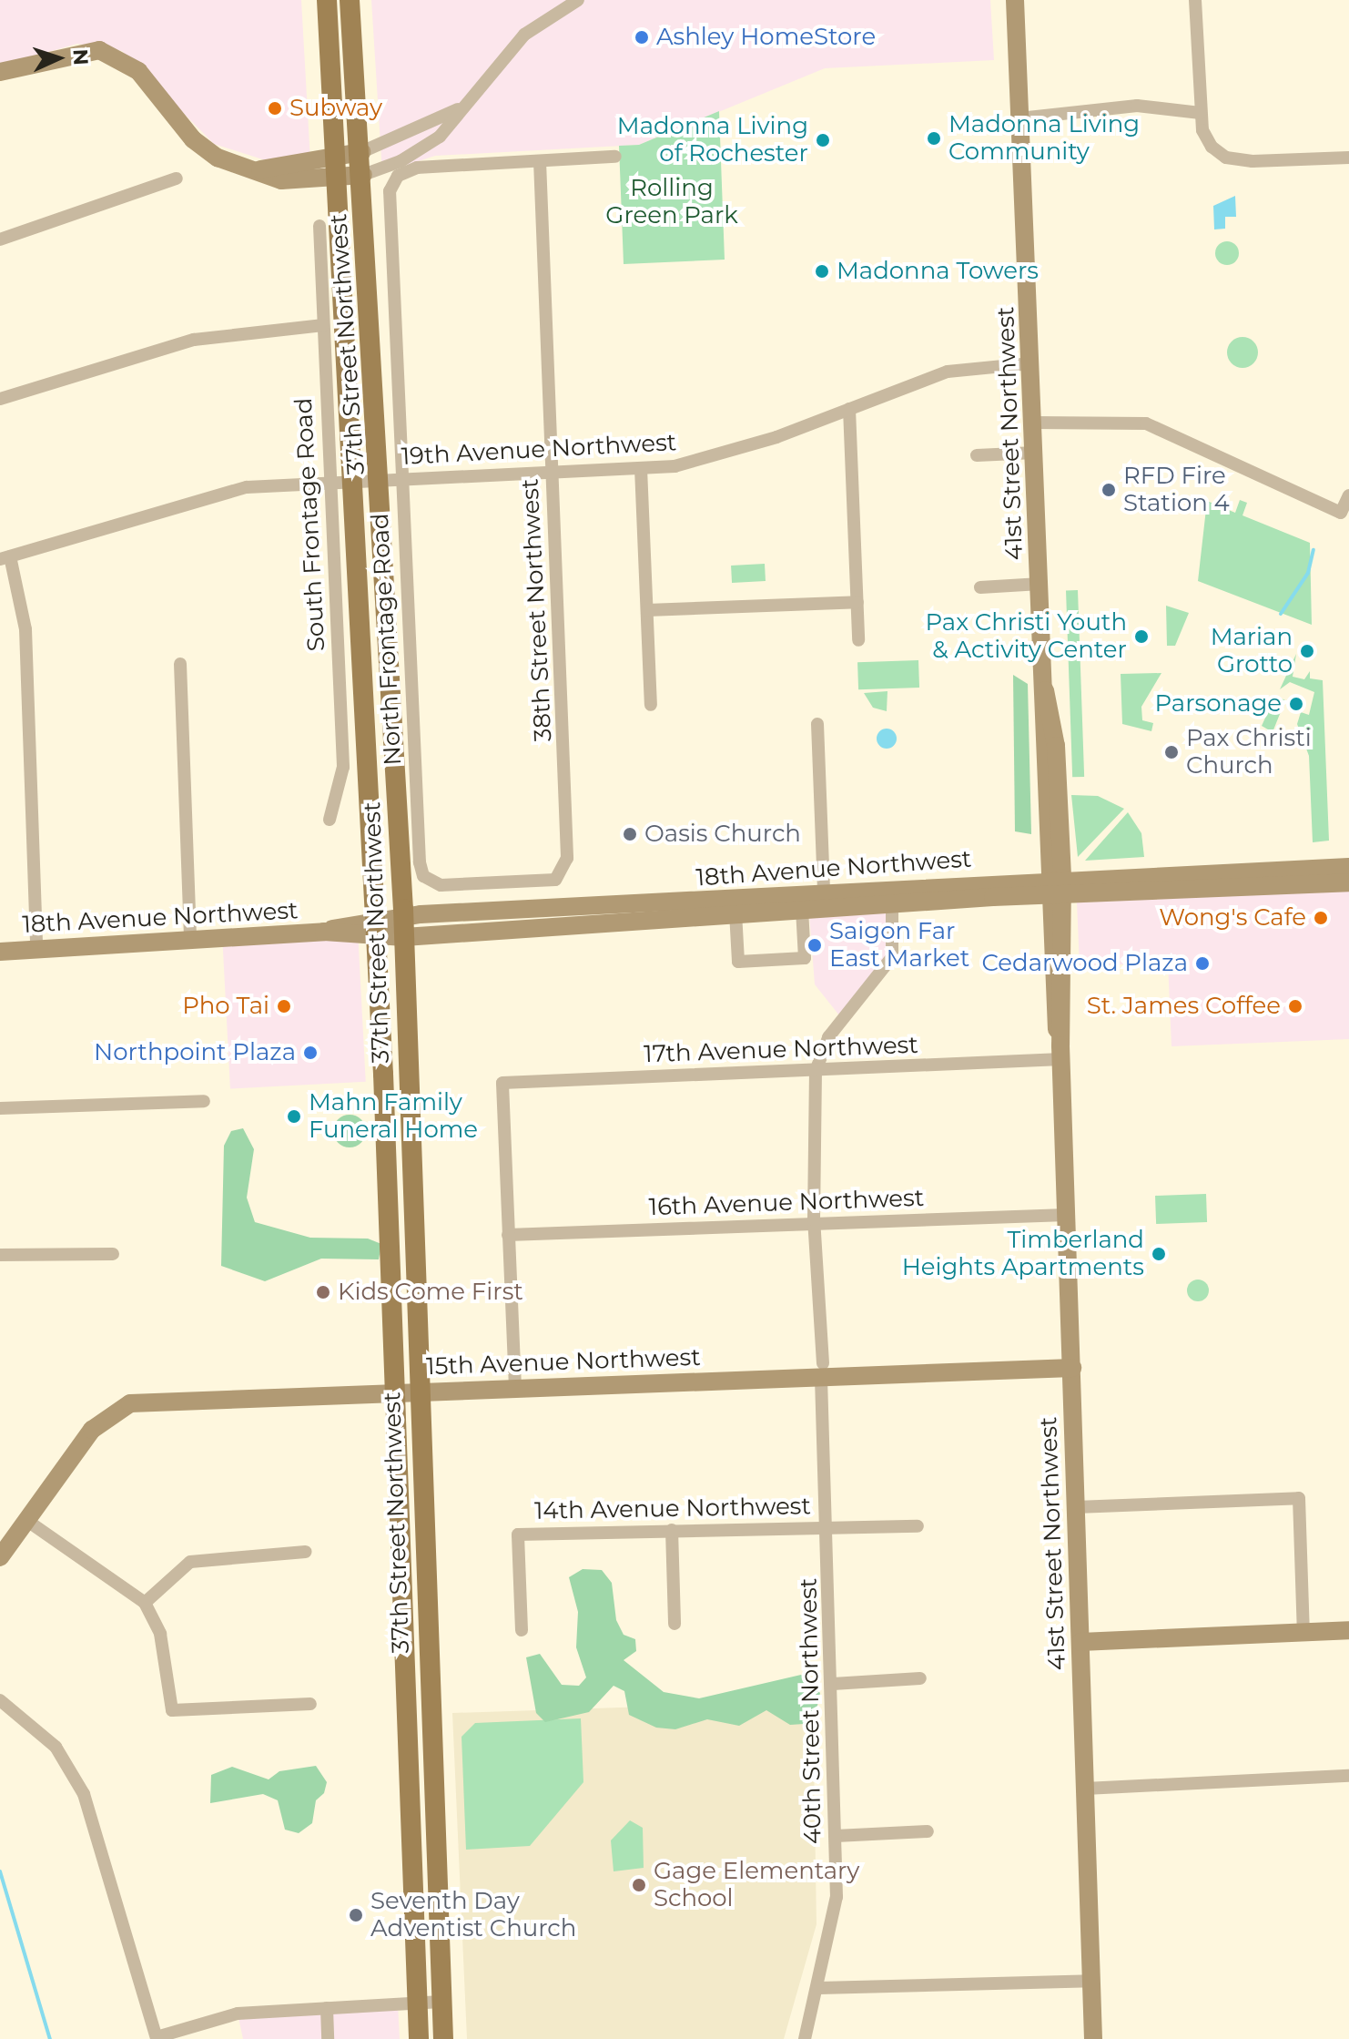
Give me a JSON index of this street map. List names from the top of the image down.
{
  "streets": {
    "main road": [
      "37th Street Northwest",
      "41st Street Northwest",
      "18th Avenue Northwest",
      "15th Avenue Northwest"
    ],
    "street": [
      "19th Avenue Northwest",
      "South Frontage Road",
      "38th Street Northwest",
      "North Frontage Road",
      "17th Avenue Northwest",
      "16th Avenue Northwest",
      "14th Avenue Northwest",
      "40th Street Northwest"
    ]
  },
  "crossings": [
    ["37th Street Northwest", "19th Avenue Northwest"],
    ["37th Street Northwest", "North Frontage Road"],
    ["37th Street Northwest", "18th Avenue Northwest"],
    ["37th Street Northwest", "15th Avenue Northwest"],
    ["41st Street Northwest", "19th Avenue Northwest"],
    ["41st Street Northwest", "18th Avenue Northwest"],
    ["41st Street Northwest", "17th Avenue Northwest"],
    ["41st Street Northwest", "16th Avenue Northwest"],
    ["41st Street Northwest", "15th Avenue Northwest"],
    ["19th Avenue Northwest", "South Frontage Road"],
    ["19th Avenue Northwest", "38th Street Northwest"],
    ["19th Avenue Northwest", "North Frontage Road"],
    ["38th Street Northwest", "North Frontage Road"],
    ["18th Avenue Northwest", "40th Street Northwest"],
    ["17th Avenue Northwest", "16th Avenue Northwest"],
    ["17th Avenue Northwest", "40th Street Northwest"],
    ["16th Avenue Northwest", "40th Street Northwest"],
    ["15th Avenue Northwest", "40th Street Northwest"],
    ["14th Avenue Northwest", "40th Street Northwest"]
  ],
  "parks": ["Rolling Green Park"],
  "places": [
    "Ashley HomeStore",
    "Subway",
    "Madonna Living Community",
    "Madonna Living of Rochester",
    "Madonna Towers",
    "RFD Fire Station 4",
    "Pax Christi Youth & Activity Center",
    "Marian Grotto",
    "Parsonage",
    "Pax Christi Church",
    "Oasis Church",
    "Wong's Cafe",
    "Saigon Far East Market",
    "Cedarwood Plaza",
    "Pho Tai",
    "St. James Coffee",
    "Northpoint Plaza",
    "Mahn Family Funeral Home",
    "Timberland Heights Apartments",
    "Kids Come First",
    "Gage Elementary School",
    "Seventh Day Adventist Church"
  ],
  "north": "right"
}
